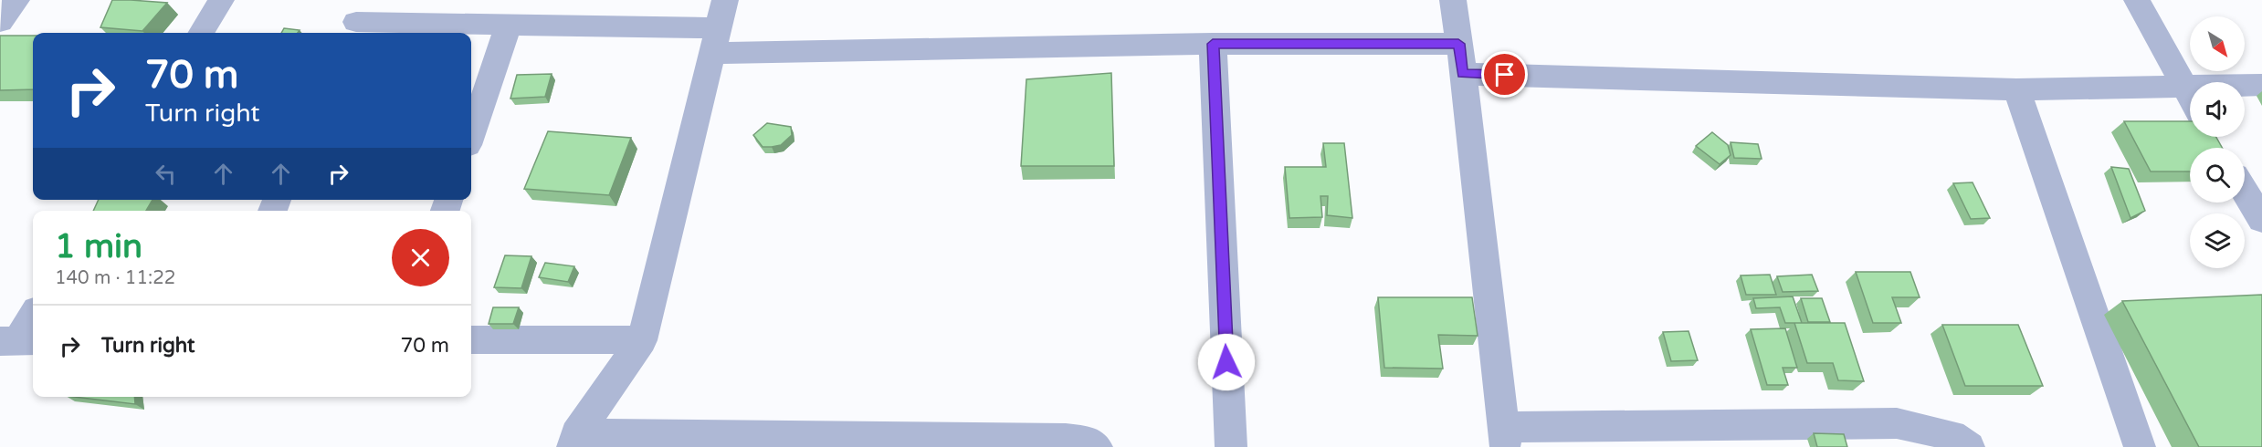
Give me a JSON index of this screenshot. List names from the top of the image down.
{
  "north": "bottom right",
  "page": {
    "turn": ["70 m", "Turn right"],
    "heading": ["1 min", "140 m · 11:22"],
    "list": [
      {
        "name": "Turn right",
        "value": "70 m"
      }
    ]
  }
}
